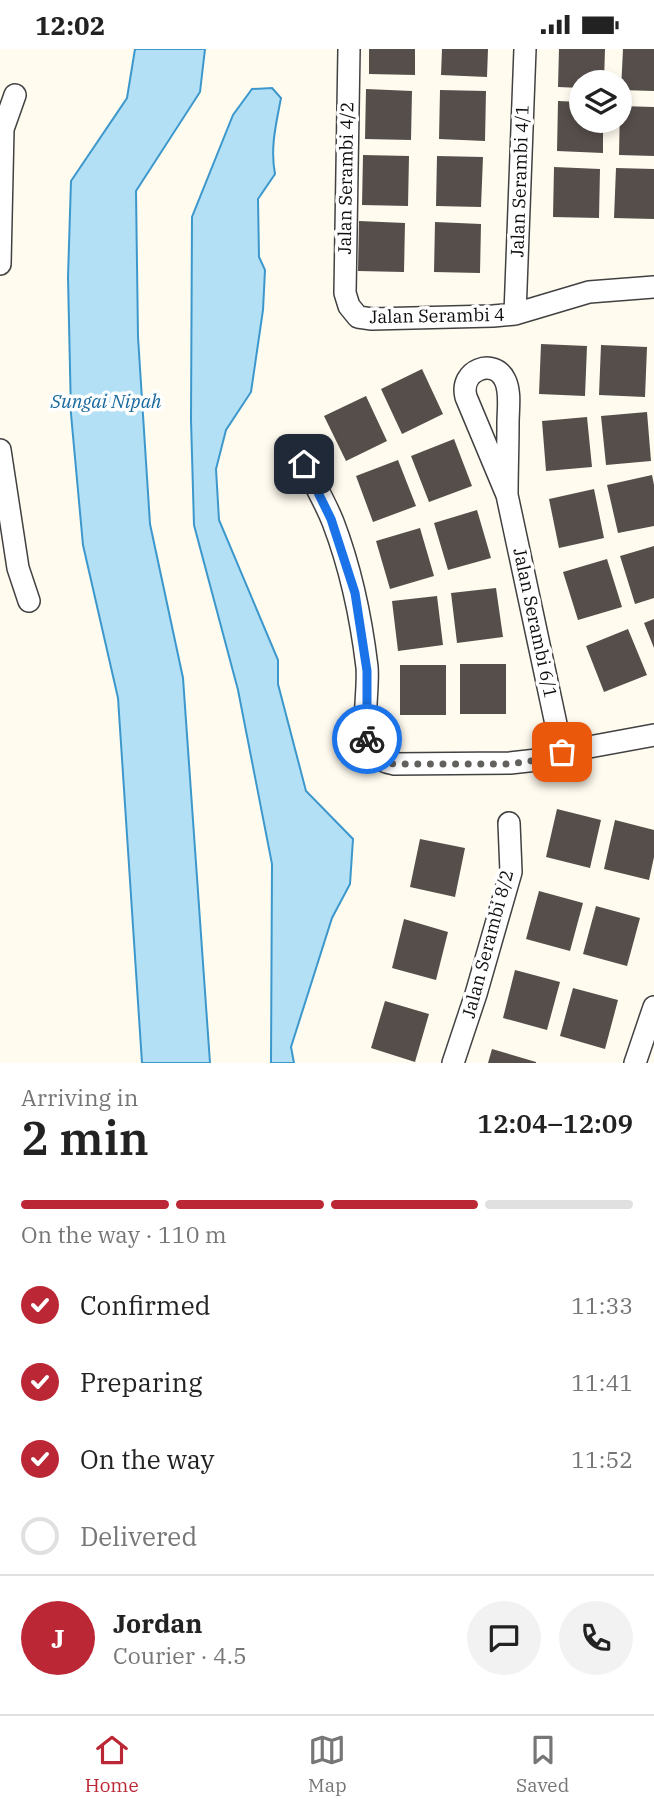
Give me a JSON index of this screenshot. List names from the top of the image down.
{
  "streets": {
    "street": [
      "Jalan Serambi 4/2",
      "Jalan Serambi 4/1",
      "Jalan Serambi 4",
      "Jalan Serambi 6/1",
      "Jalan Serambi 8/2"
    ]
  },
  "crossings": [
    ["Jalan Serambi 4/2", "Jalan Serambi 4"],
    ["Jalan Serambi 4/1", "Jalan Serambi 4"]
  ],
  "water": ["Sungai Nipah"],
  "page": {
    "status": "12:02",
    "heading": ["2 min", "Arriving in", "12:04–12:09"],
    "panel": ["Jordan", "Courier · 4.5"],
    "bar": "On the way · 110 m",
    "list": [
      ["Confirmed", "11:33"],
      ["Preparing", "11:41"],
      ["On the way", "11:52"],
      "Delivered"
    ],
    "round": "J",
    "tabs": ["Home", "Map", "Saved"]
  }
}
